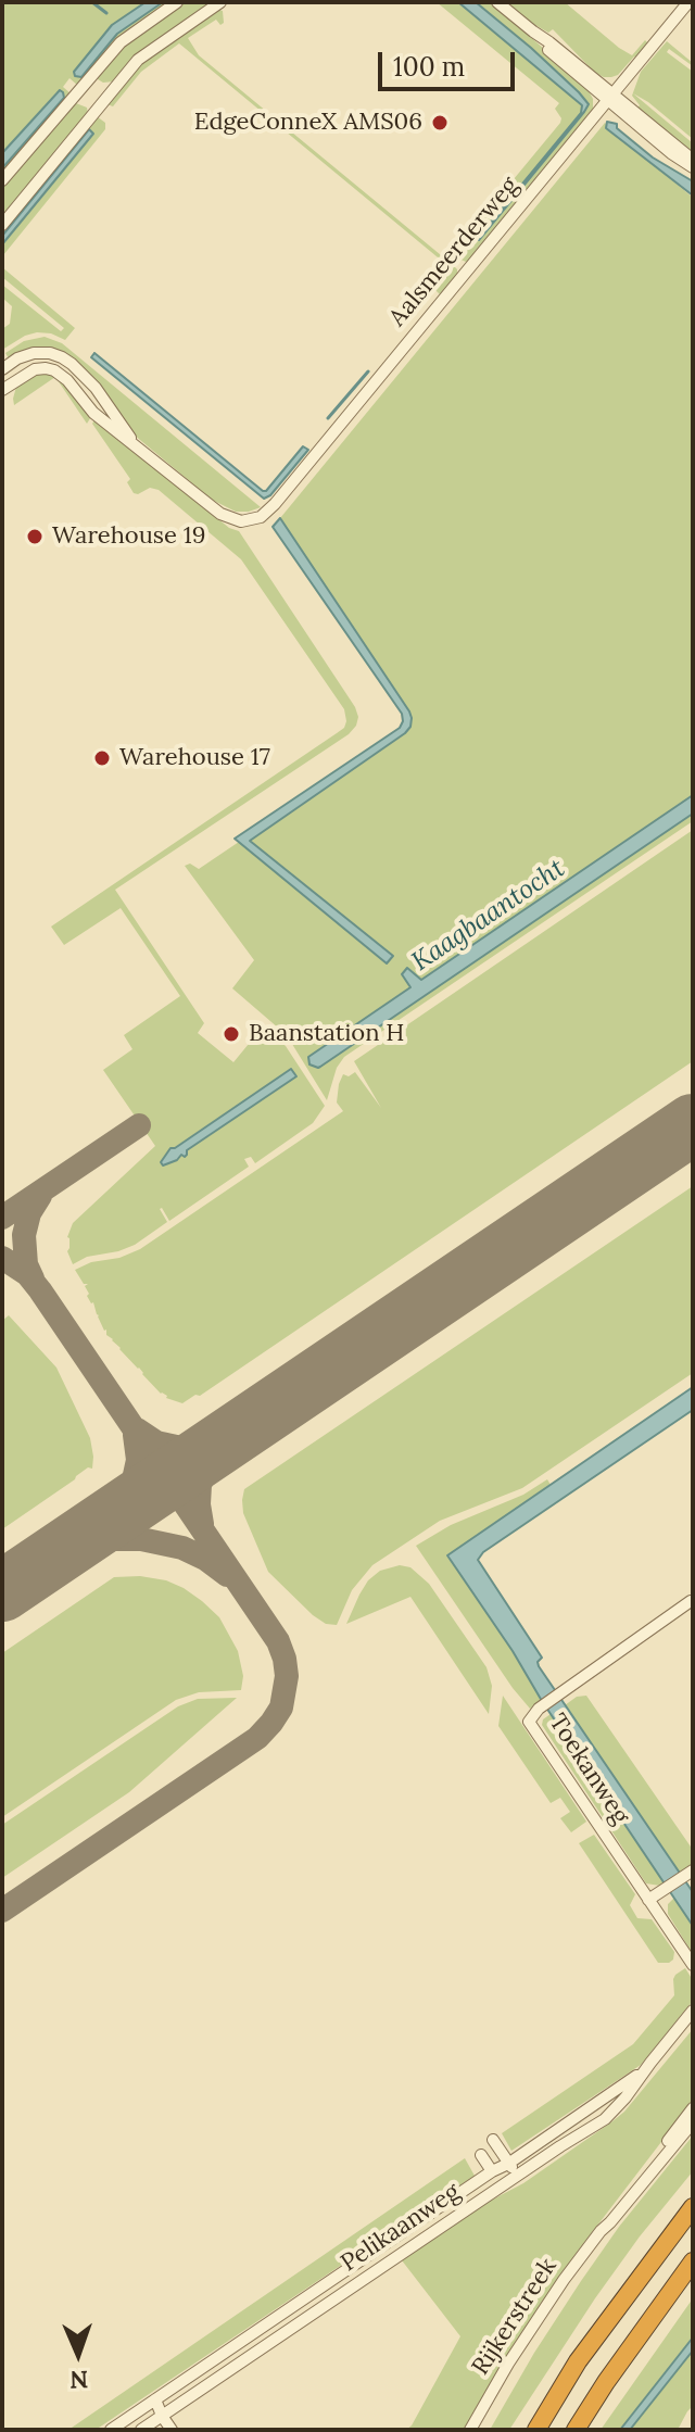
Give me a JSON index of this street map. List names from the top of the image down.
{
  "streets": {
    "street": [
      "Aalsmeerderweg",
      "Toekanweg",
      "Pelikaanweg",
      "Rijkerstreek"
    ]
  },
  "water": ["Kaagbaantocht"],
  "places": [
    "EdgeConneX AMS06",
    "Warehouse 19",
    "Warehouse 17",
    "Baanstation H"
  ],
  "scale_bar": "100 m",
  "north": "bottom"
}
